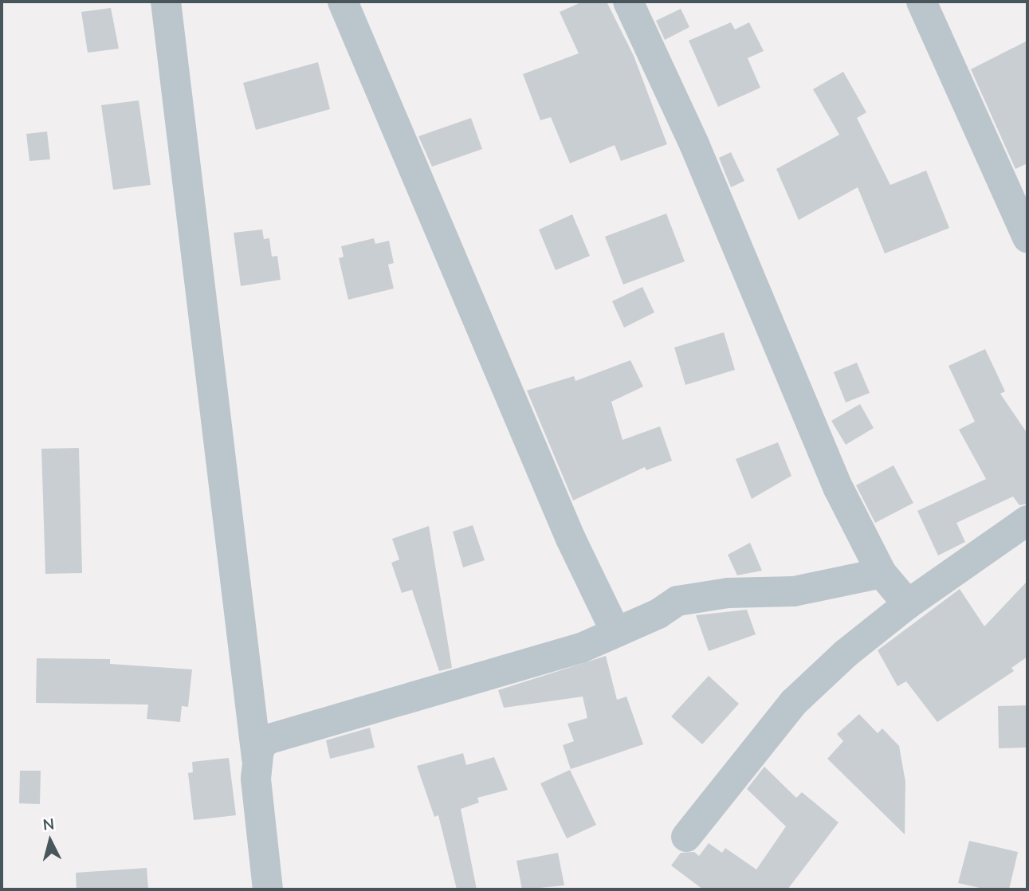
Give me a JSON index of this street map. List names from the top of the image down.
{
  "north": "top"
}
